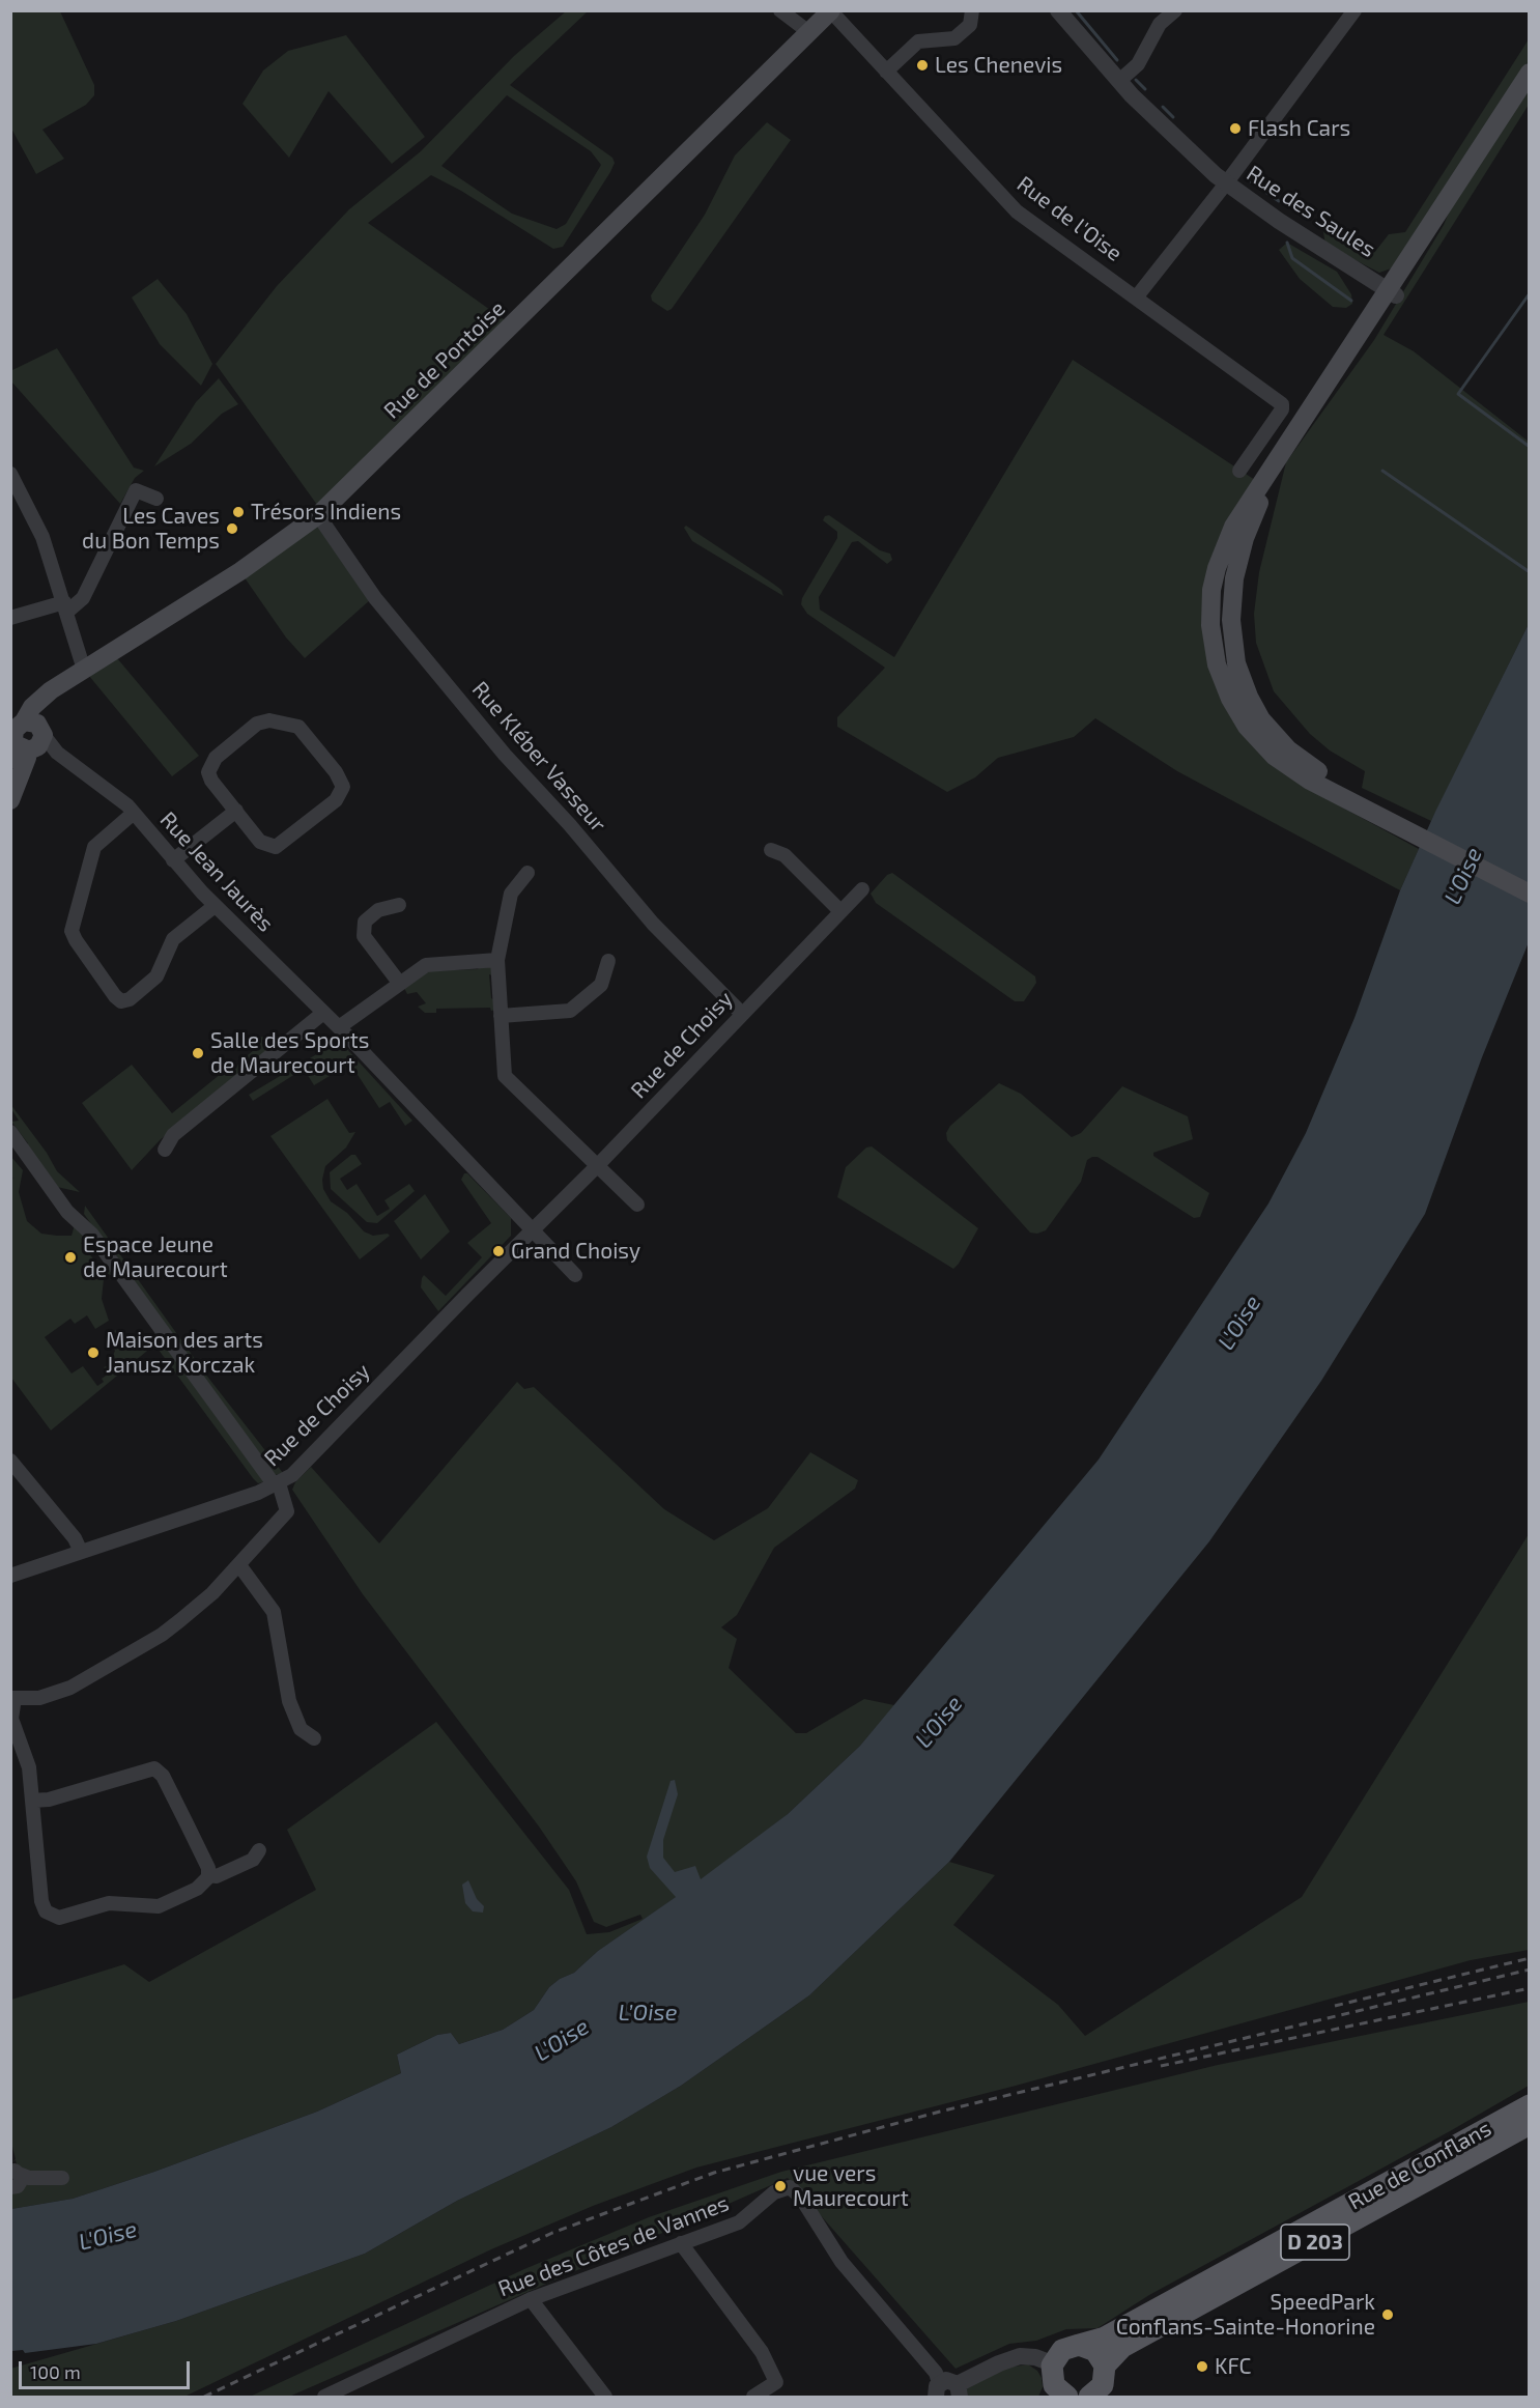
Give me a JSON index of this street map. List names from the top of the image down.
{
  "streets": {
    "main road": ["Rue de Pontoise", "Rue de Conflans", "D 203"],
    "street": [
      "Rue des Saules",
      "Rue de l'Oise",
      "Rue Kléber Vasseur",
      "Rue Jean Jaurès",
      "Rue de Choisy",
      "Rue des Côtes de Vannes"
    ]
  },
  "crossings": [
    ["Rue des Saules", "Rue de l'Oise"],
    ["Rue de l'Oise", "Rue de Pontoise"],
    ["Rue de Pontoise", "Rue Kléber Vasseur"],
    ["Rue de Pontoise", "Rue Jean Jaurès"],
    ["Rue Kléber Vasseur", "Rue de Choisy"],
    ["Rue Jean Jaurès", "Rue de Choisy"]
  ],
  "water": ["L'Oise", "L’Oise"],
  "places": [
    "Les Chenevis",
    "Flash Cars",
    "Trésors Indiens",
    "Les Caves du Bon Temps",
    "Salle des Sports de Maurecourt",
    "Grand Choisy",
    "Espace Jeune de Maurecourt",
    "Maison des arts Janusz Korczak",
    "vue vers Maurecourt",
    "SpeedPark Conflans-Sainte-Honorine",
    "KFC"
  ],
  "scale_bar": "100 m"
}
